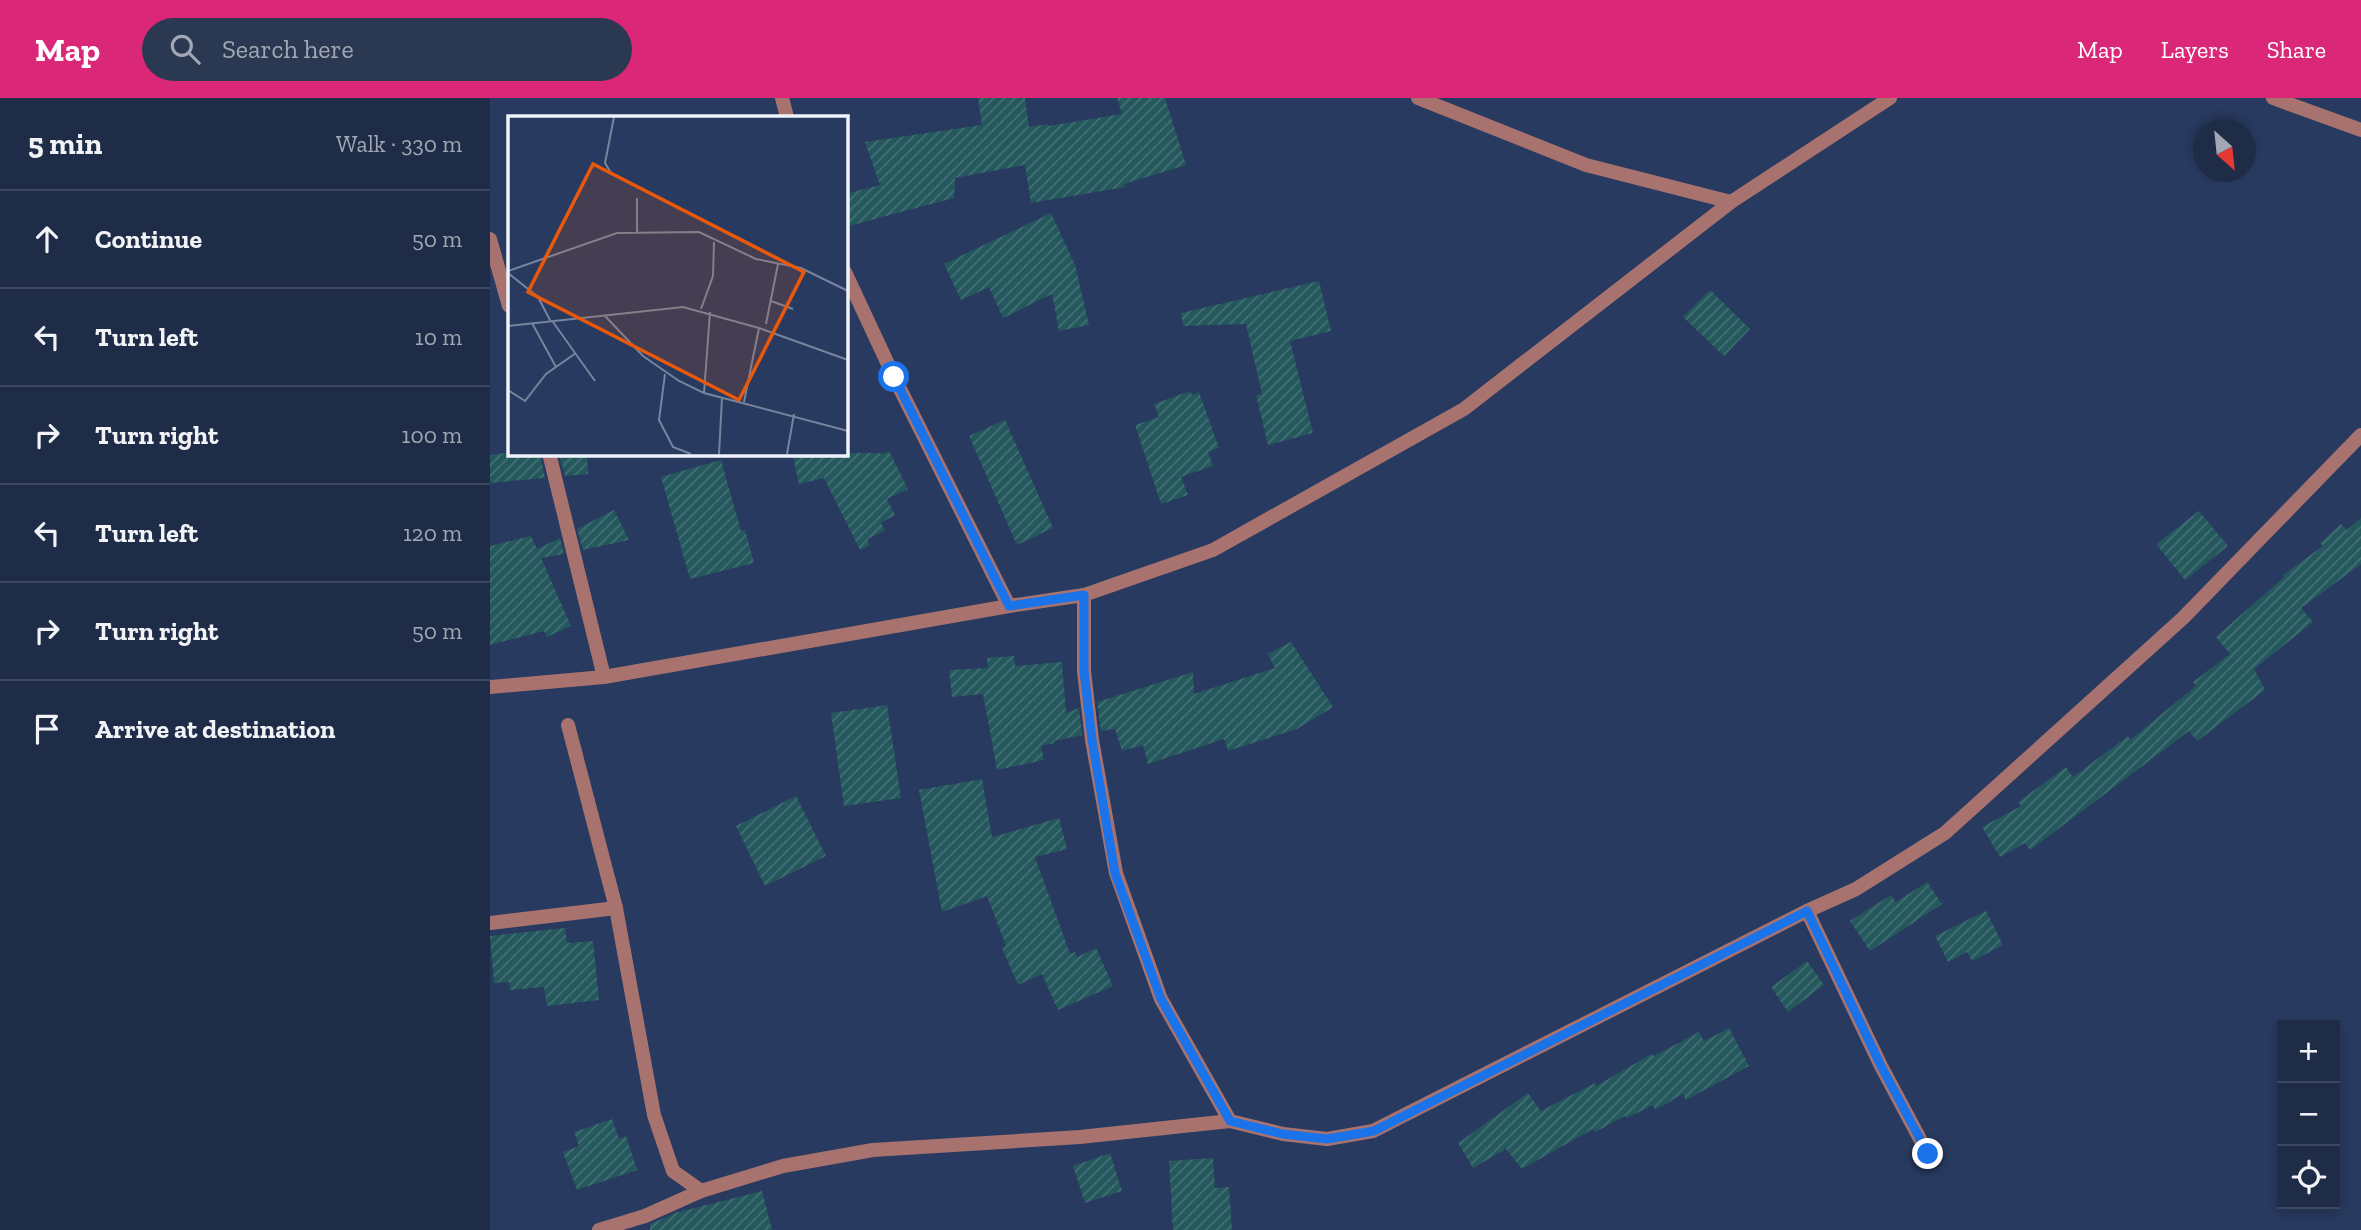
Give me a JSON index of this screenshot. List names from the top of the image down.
{
  "north": "bottom right",
  "page": {
    "header": "Map",
    "search": "Search here",
    "nav": ["Map", "Layers", "Share"],
    "heading": ["5 min", "Walk · 330 m"],
    "list": [
      ["Continue", "50 m"],
      ["Turn left", "10 m"],
      ["Turn right", "100 m"],
      ["Turn left", "120 m"],
      ["Turn right", "50 m"],
      "Arrive at destination"
    ],
    "map_buttons": ["+", "−"]
  }
}
